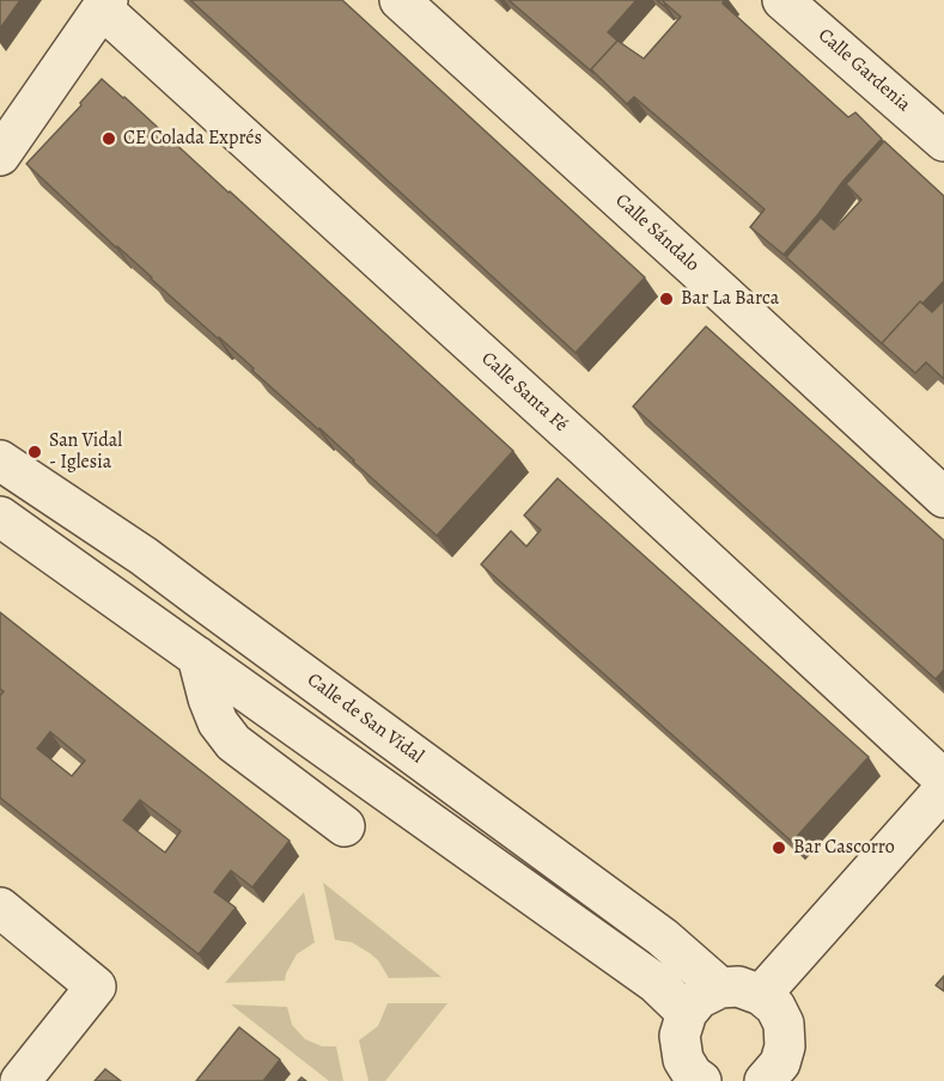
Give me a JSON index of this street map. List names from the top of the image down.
{
  "streets": {
    "street": [
      "Calle Gardenia",
      "Calle Sándalo",
      "Calle Santa Fé",
      "Calle de San Vidal"
    ]
  },
  "places": [
    "CE Colada Exprés",
    "Bar La Barca",
    "San Vidal - Iglesia",
    "Bar Cascorro"
  ]
}
